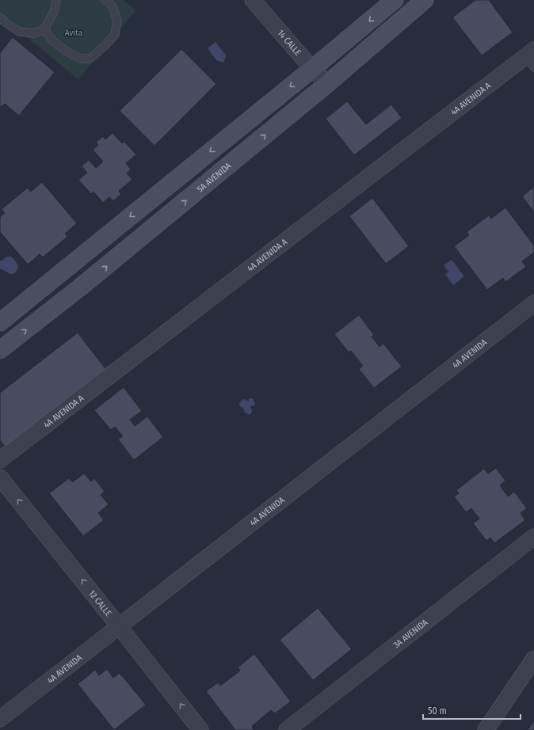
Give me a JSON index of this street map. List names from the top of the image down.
{
  "streets": {
    "street": [
      "14 CALLE",
      "4A AVENIDA A",
      "5A AVENIDA",
      "4A AVENIDA",
      "12 CALLE",
      "3A AVENIDA"
    ]
  },
  "crossings": [
    ["14 CALLE", "5A AVENIDA"],
    ["4A AVENIDA", "12 CALLE"]
  ],
  "one_way": ["12 CALLE"],
  "parks": ["Avita"],
  "scale_bar": "50 m"
}
